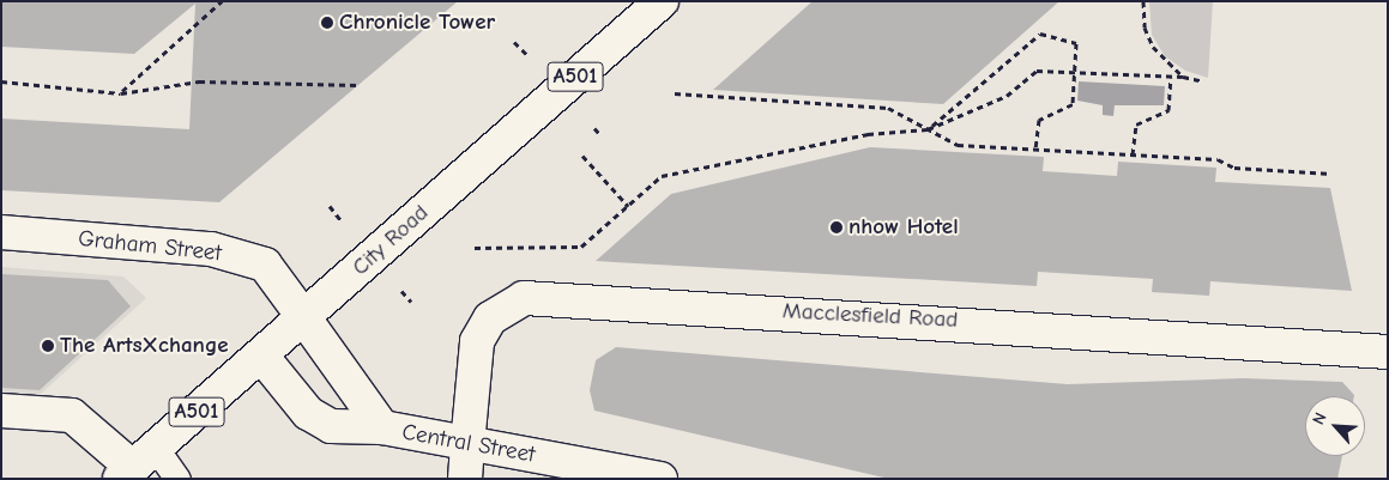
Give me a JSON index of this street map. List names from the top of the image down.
{
  "streets": {
    "main road": [
      "A501",
      "City Road",
      "Graham Street",
      "Macclesfield Road",
      "Central Street"
    ]
  },
  "crossings": [
    ["City Road", "Graham Street"],
    ["City Road", "Central Street"],
    ["Graham Street", "Central Street"],
    ["Macclesfield Road", "Central Street"]
  ],
  "places": ["Chronicle Tower", "nhow Hotel", "The ArtsXchange"],
  "north": "top left"
}
